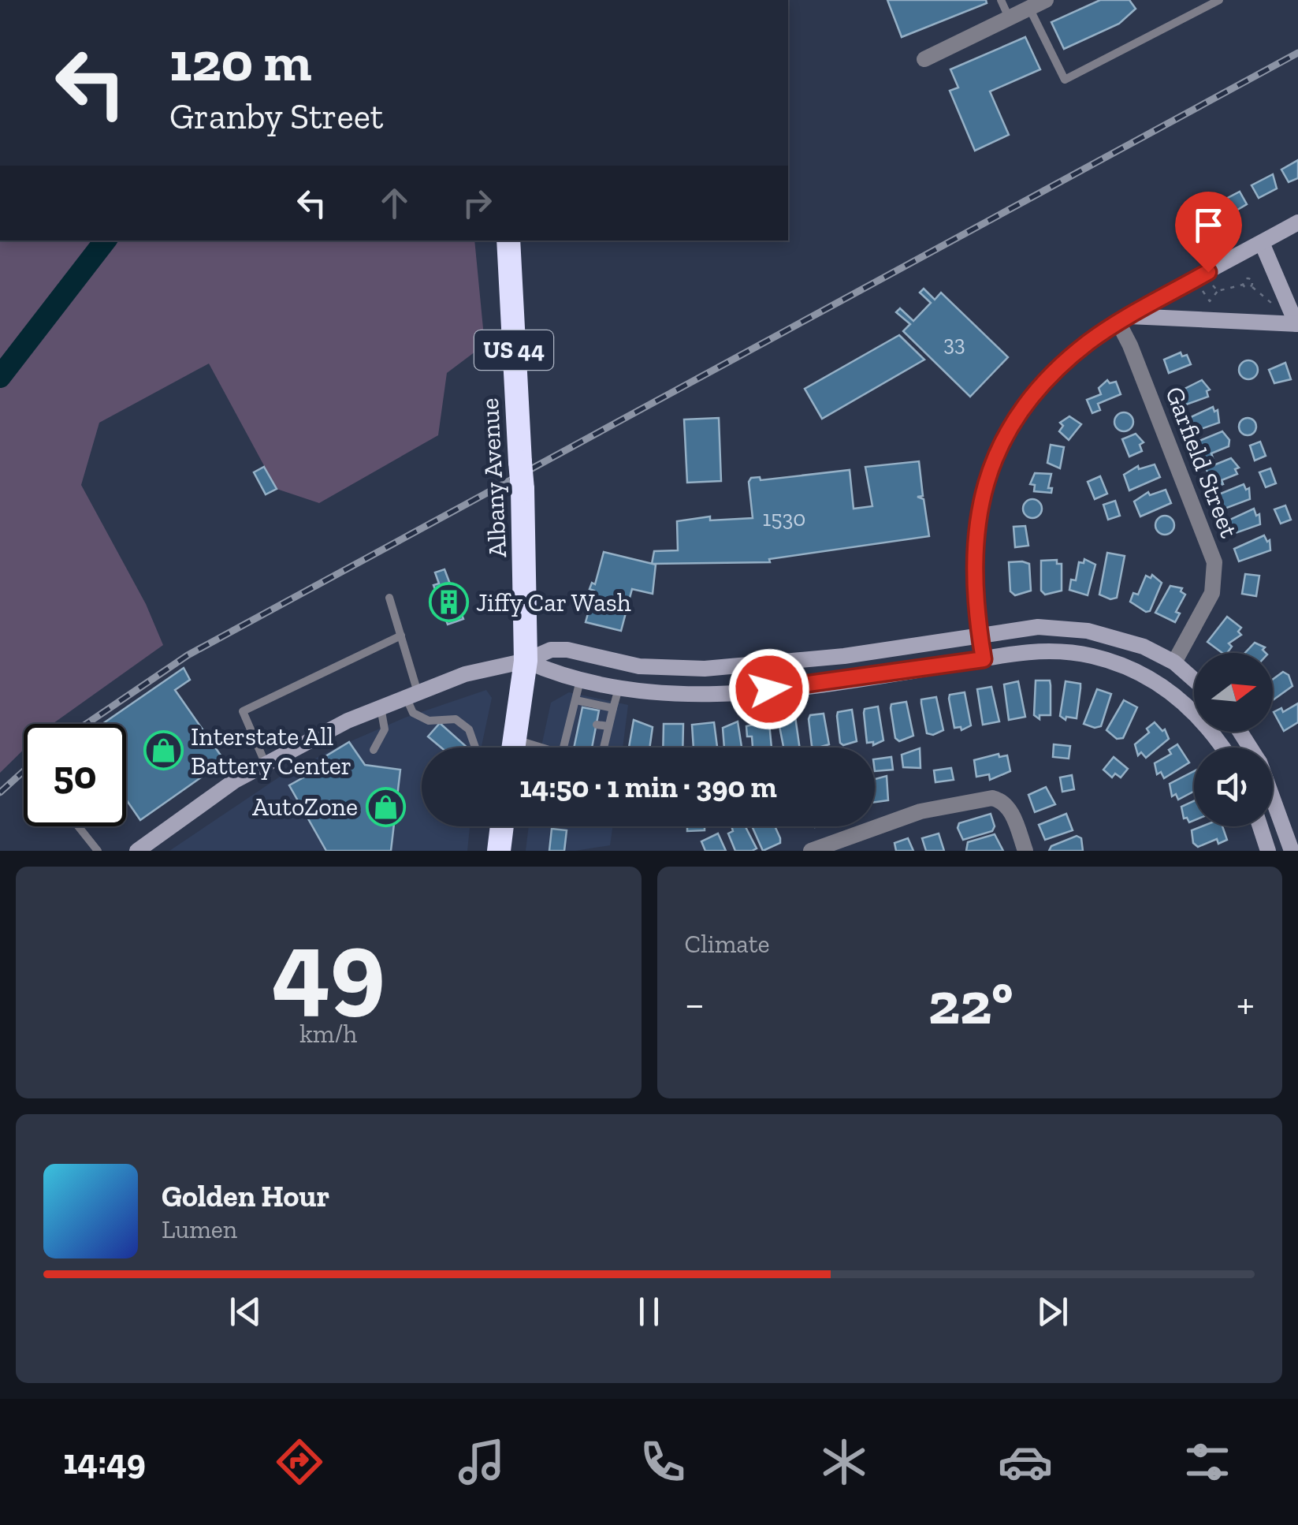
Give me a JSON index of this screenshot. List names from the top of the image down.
{
  "streets": {
    "highway": ["US 44", "Albany Avenue"],
    "street": ["Garfield Street"]
  },
  "places": {
    "building": ["Jiffy Car Wash"],
    "shop": ["Interstate All Battery Center", "AutoZone"]
  },
  "house_numbers": ["33", "1530"],
  "north": "right",
  "page": {
    "turn": ["120 m", "Granby Street"],
    "limit": "50",
    "trip": "14:50 · 1 min · 390 m",
    "tile": [
      ["49", "km/h"],
      "Climate"
    ],
    "heat": ["−", "22°", "+"],
    "song": ["Golden Hour", "Lumen"],
    "tabs": "14:49"
  }
}
